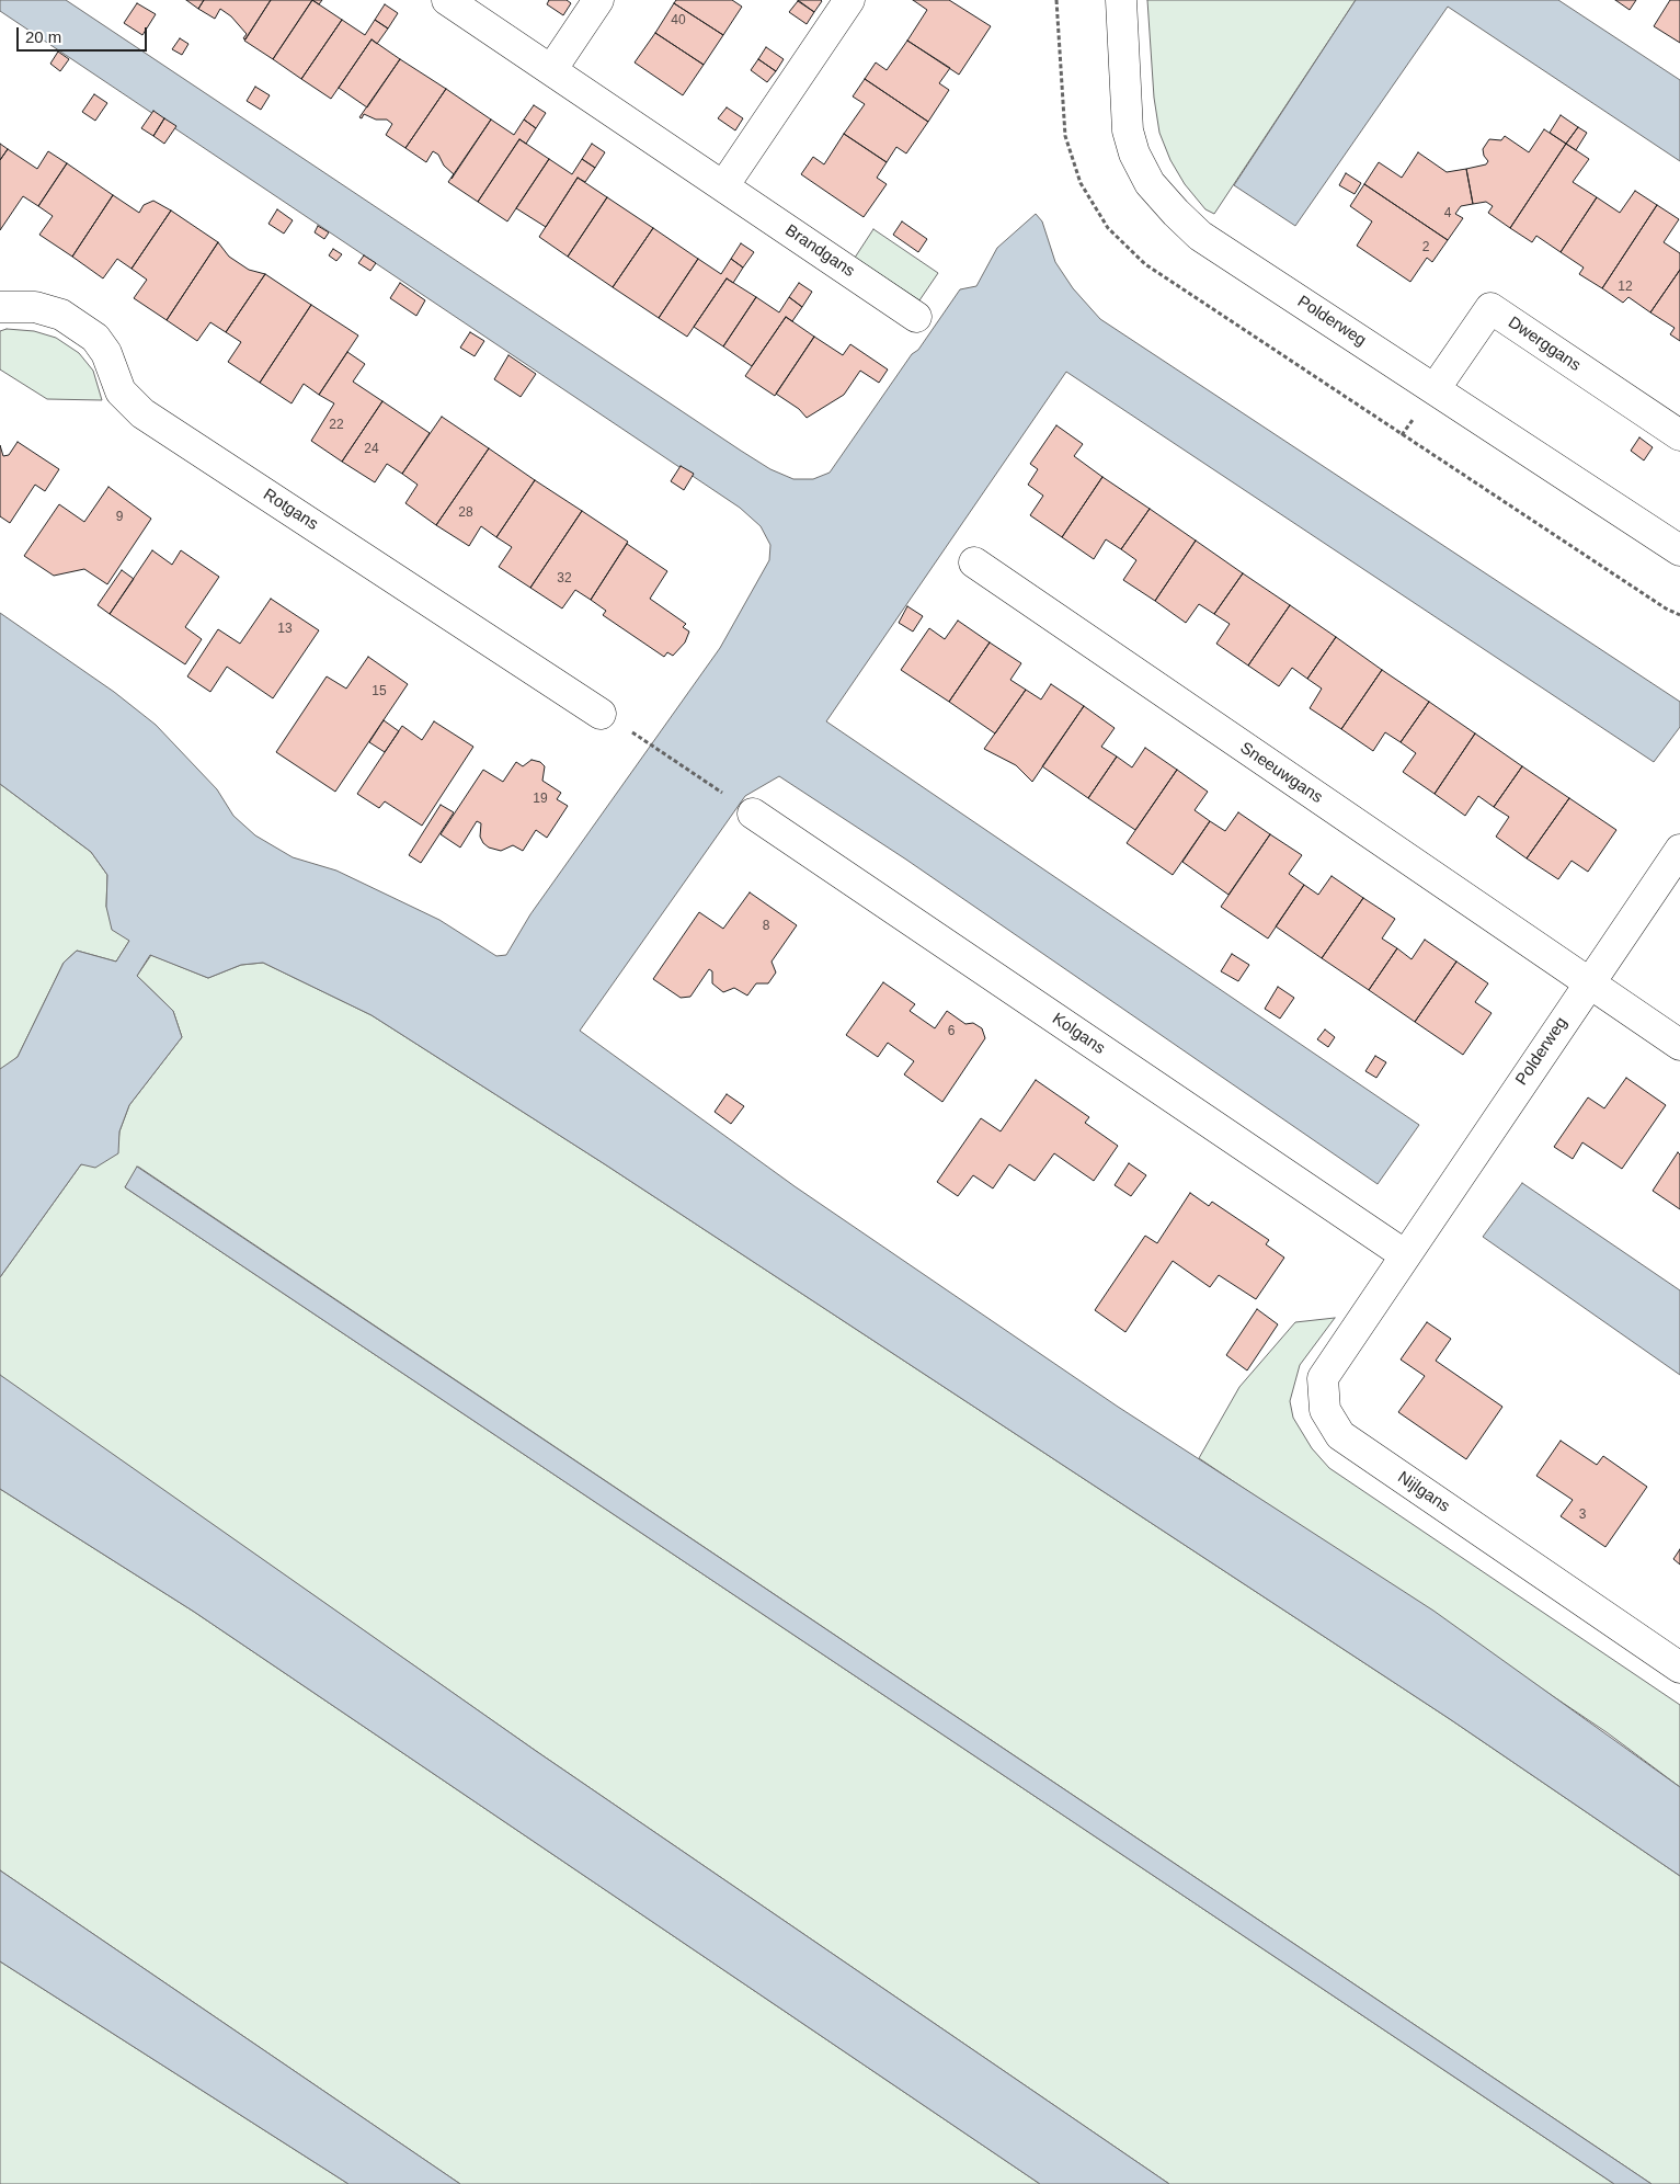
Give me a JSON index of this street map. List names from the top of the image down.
{
  "streets": {
    "street": [
      "Brandgans",
      "Polderweg",
      "Dwerggans",
      "Rotgans",
      "Sneeuwgans",
      "Kolgans",
      "Nijlgans"
    ]
  },
  "crossings": [
    ["Polderweg", "Dwerggans"],
    ["Polderweg", "Sneeuwgans"],
    ["Polderweg", "Kolgans"],
    ["Polderweg", "Nijlgans"],
    ["Kolgans", "Nijlgans"]
  ],
  "house_numbers": [
    "40",
    "4",
    "2",
    "12",
    "22",
    "24",
    "28",
    "9",
    "32",
    "13",
    "15",
    "19",
    "8",
    "6",
    "3"
  ],
  "scale_bar": "20 m"
}
